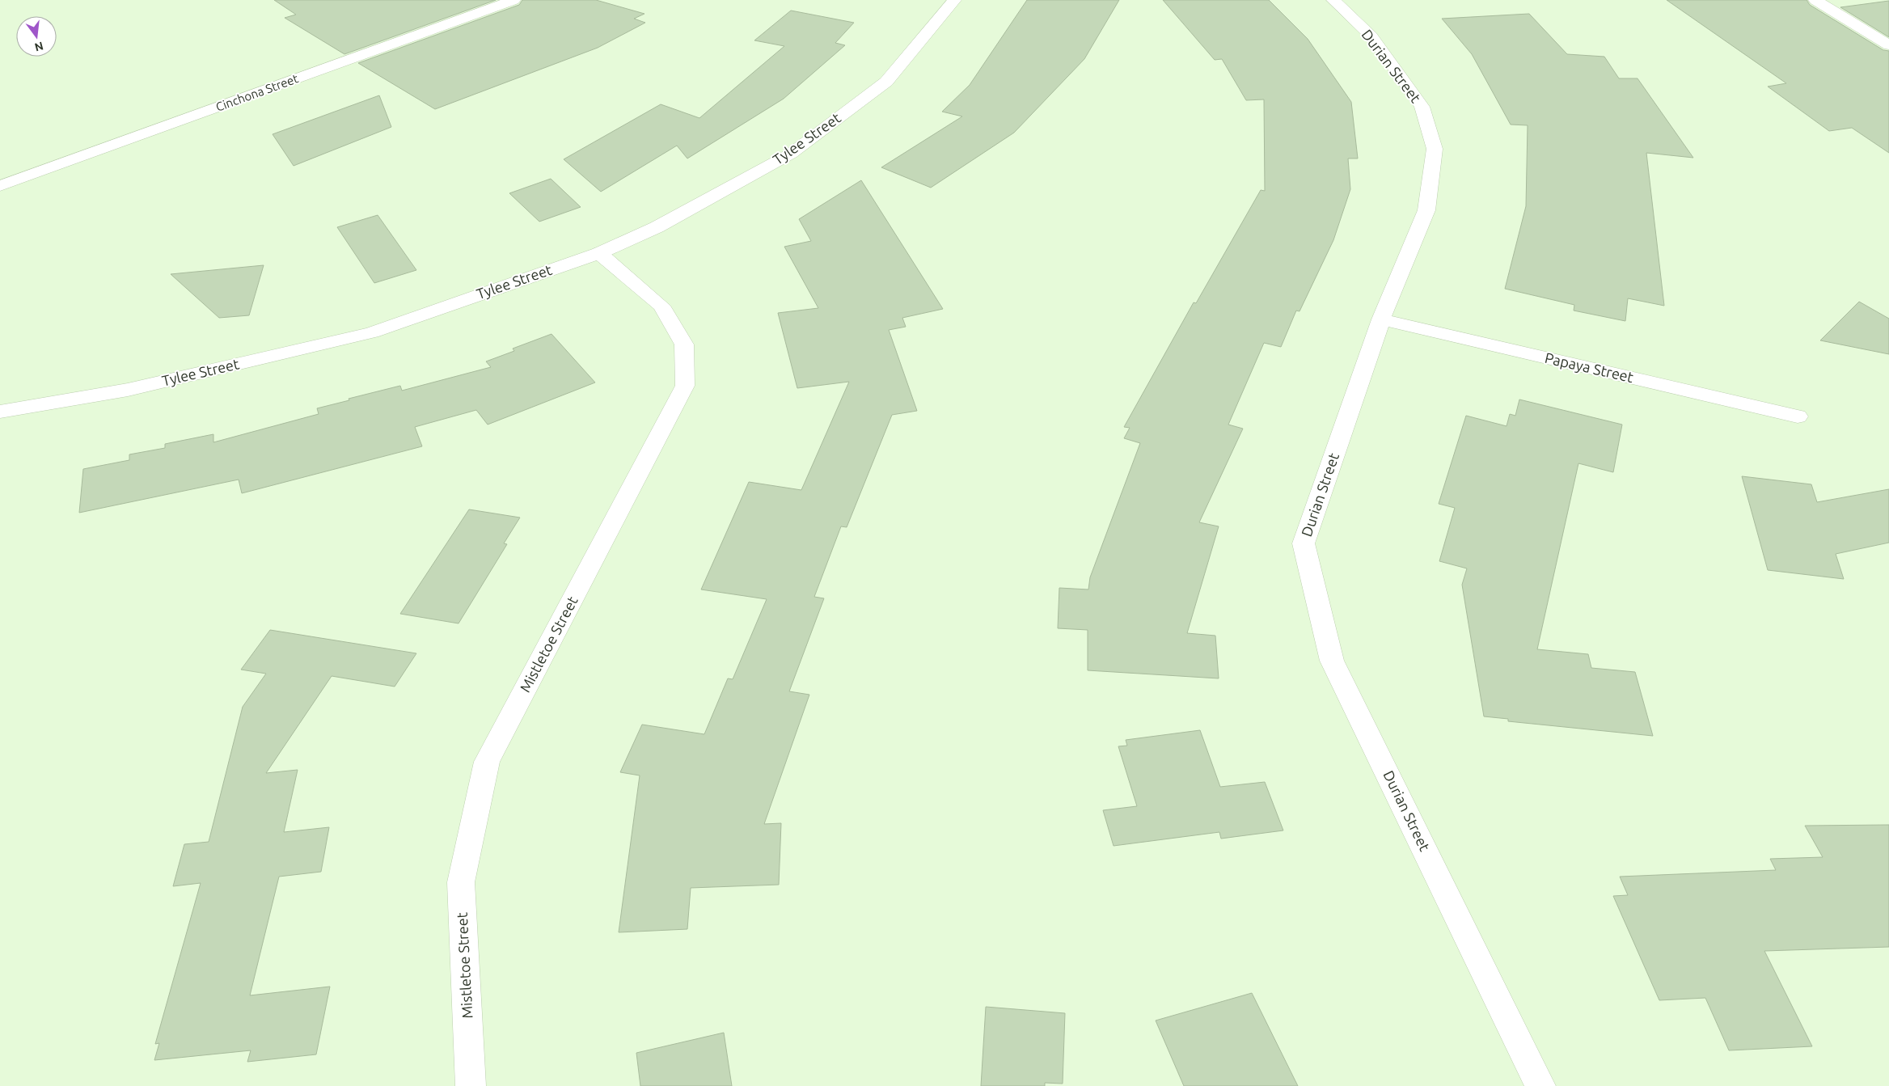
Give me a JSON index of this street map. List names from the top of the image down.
{
  "streets": {
    "street": [
      "Durian Street",
      "Cinchona Street",
      "Tylee Street",
      "Papaya Street",
      "Mistletoe Street"
    ]
  },
  "crossings": [
    ["Durian Street", "Papaya Street"],
    ["Tylee Street", "Mistletoe Street"]
  ],
  "north": "bottom"
}
